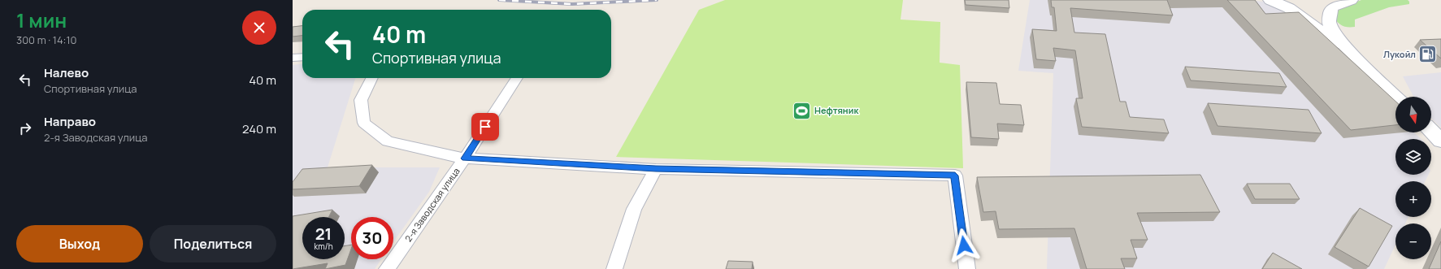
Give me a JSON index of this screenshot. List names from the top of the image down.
{
  "streets": {
    "street": ["2-я Заводская улица"]
  },
  "places": {
    "fuel station": ["Лукойл"],
    "sports": ["Нефтяник"]
  },
  "north": "bottom",
  "page": {
    "heading": ["1 мин", "300 m · 14:10"],
    "turn": ["40 m", "Спортивная улица"],
    "list": [
      {
        "name": "Налево",
        "note": "Спортивная улица",
        "value": "40 m"
      },
      {
        "name": "Направо",
        "note": "2-я Заводская улица",
        "value": "240 m"
      }
    ],
    "map_buttons": ["+", "−"],
    "speed": "21 km/h",
    "limit": "30",
    "buttons": ["Выход", "Поделиться"]
  }
}
